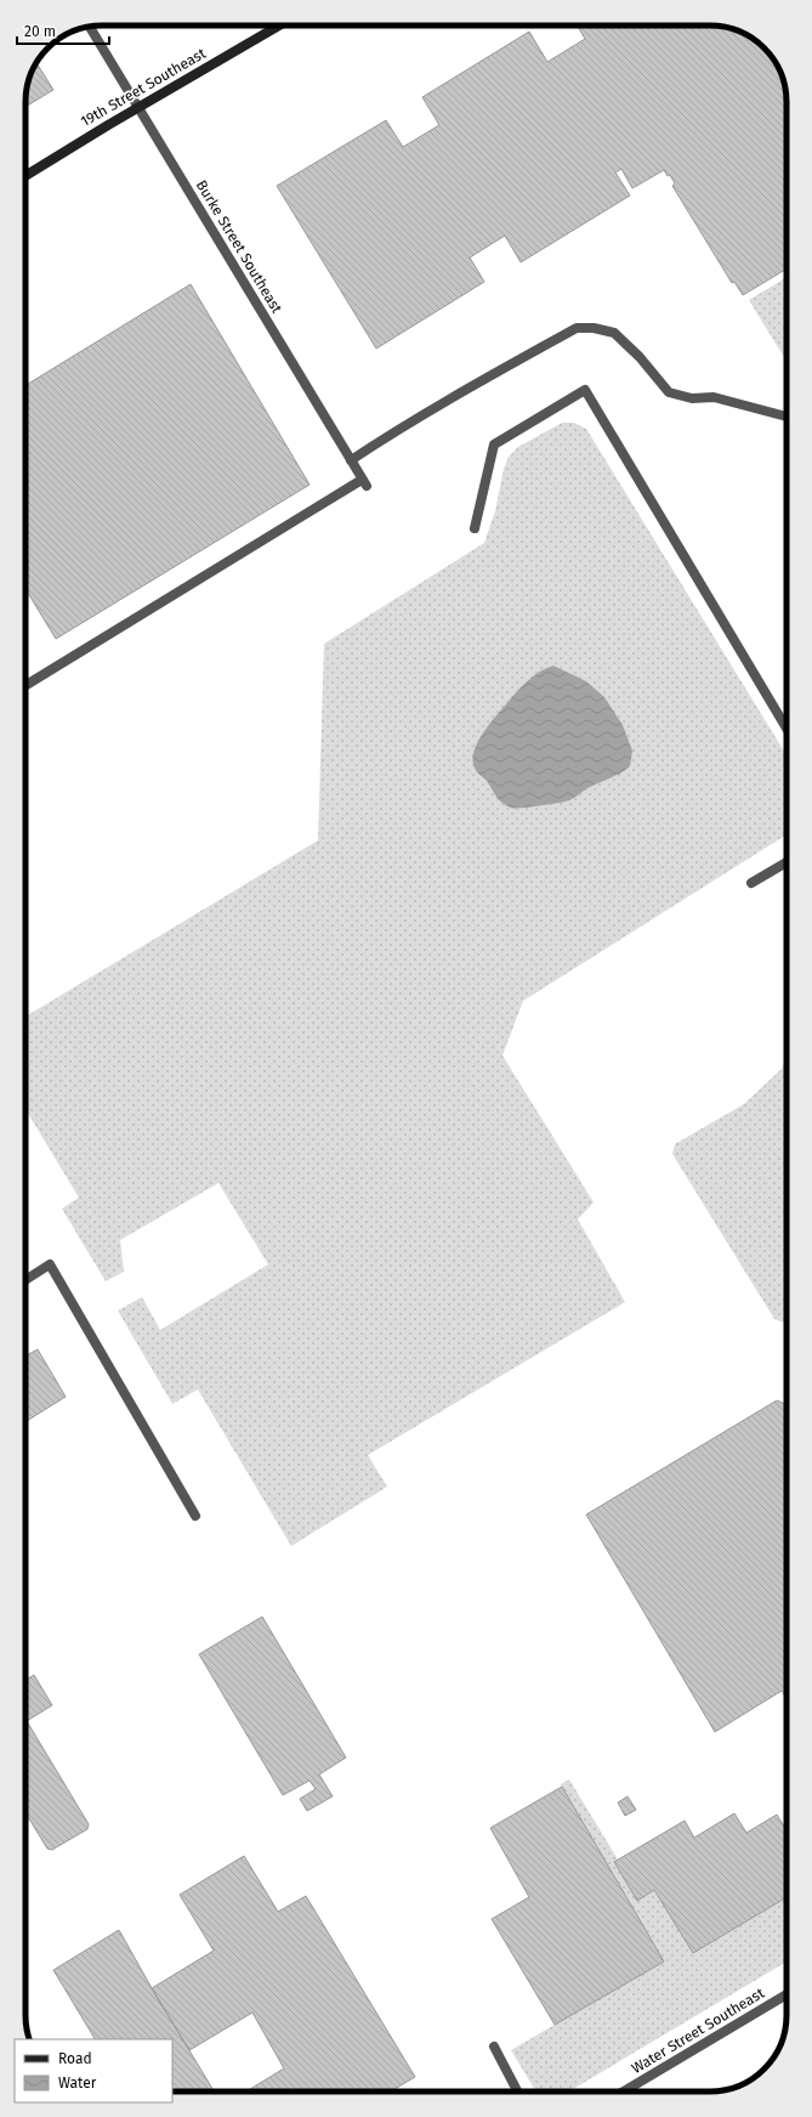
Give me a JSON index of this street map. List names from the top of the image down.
{
  "streets": {
    "main road": ["19th Street Southeast"],
    "street": ["Burke Street Southeast", "Water Street Southeast"]
  },
  "crossings": [
    ["19th Street Southeast", "Burke Street Southeast"]
  ],
  "legend": ["Road", "Water"],
  "scale_bar": "20 m"
}
